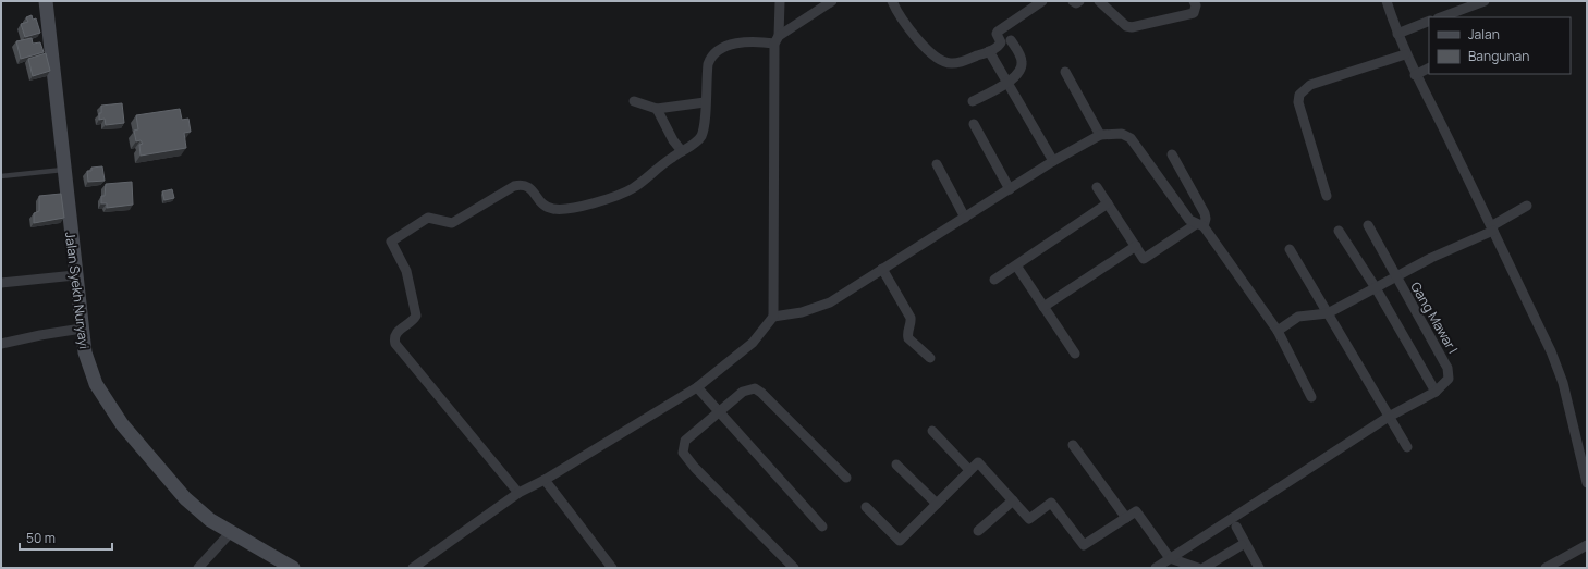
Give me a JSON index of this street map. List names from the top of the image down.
{
  "streets": {
    "main road": ["Jalan Syekh Nuryayi"],
    "street": ["Gang Mawar I"]
  },
  "legend": ["Jalan", "Bangunan"],
  "scale_bar": "50 m"
}
